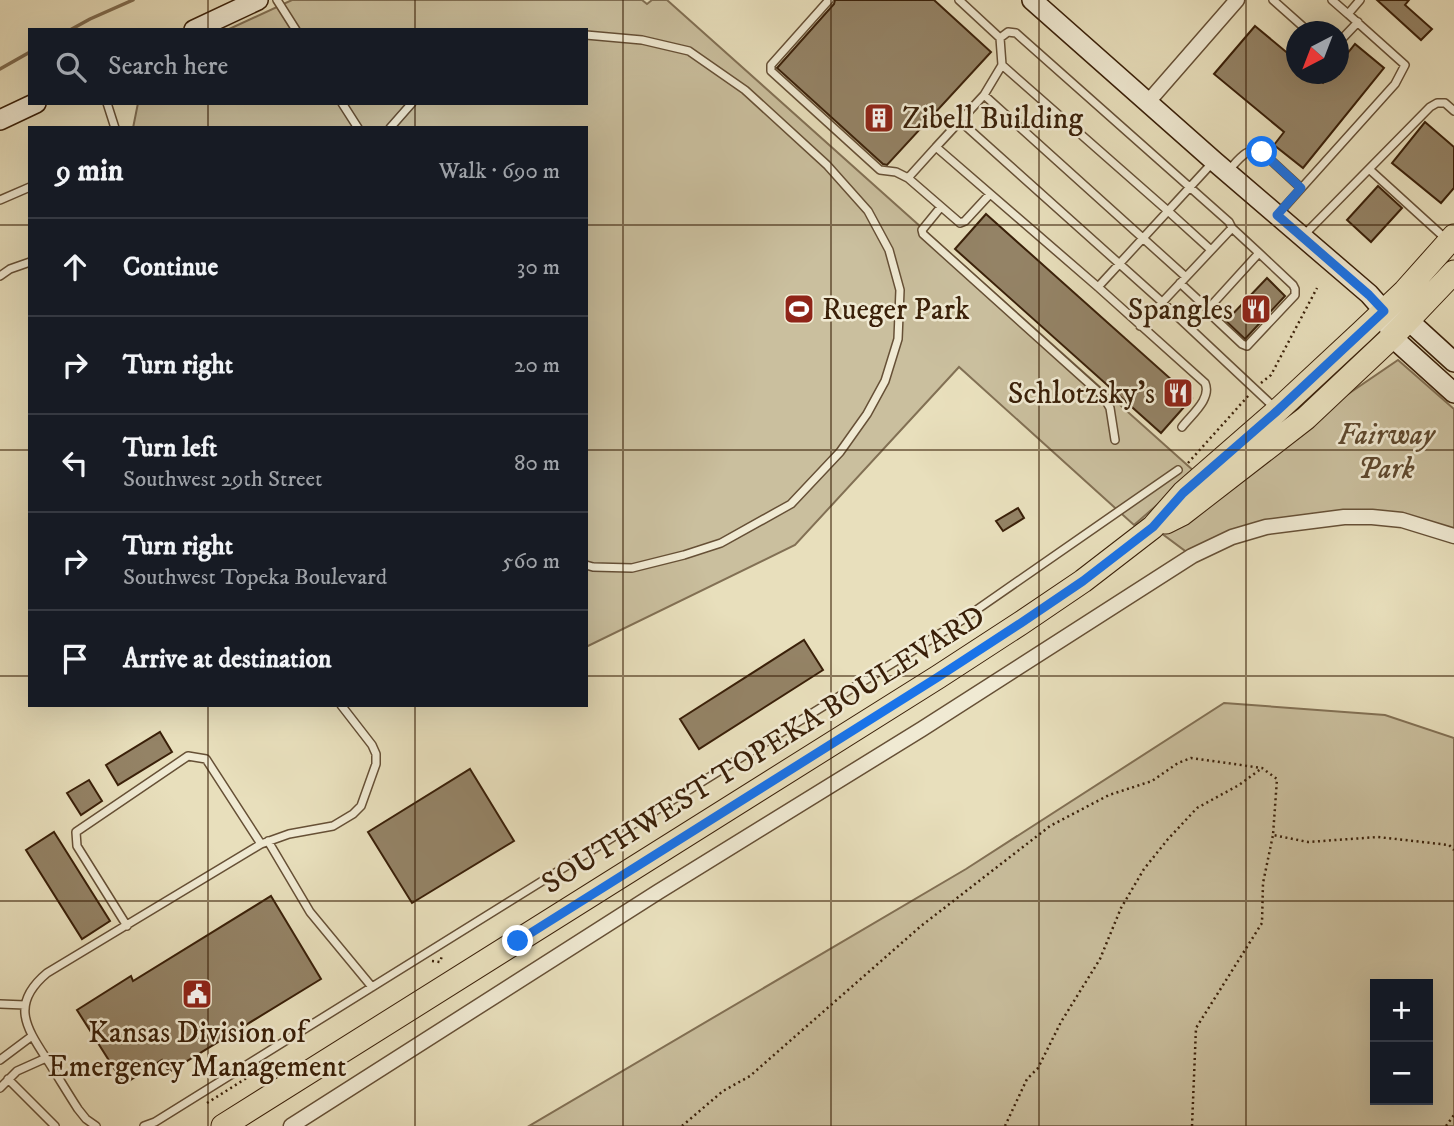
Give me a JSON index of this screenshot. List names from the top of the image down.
{
  "streets": {
    "main road": ["SOUTHWEST TOPEKA BOULEVARD"]
  },
  "parks": ["Fairway Park"],
  "places": {
    "building": ["Zibell Building"],
    "sports": ["Rueger Park"],
    "restaurant": ["Spangles", "Schlotzsky's"],
    "public building": ["Kansas Division of Emergency Management"]
  },
  "north": "bottom left",
  "page": {
    "search": "Search here",
    "heading": ["9 min", "Walk · 690 m"],
    "list": [
      ["Continue", "30 m"],
      ["Turn right", "20 m"],
      ["Turn left", "Southwest 29th Street", "80 m"],
      ["Turn right", "Southwest Topeka Boulevard", "560 m"],
      "Arrive at destination"
    ],
    "map_buttons": ["+", "−"]
  }
}
